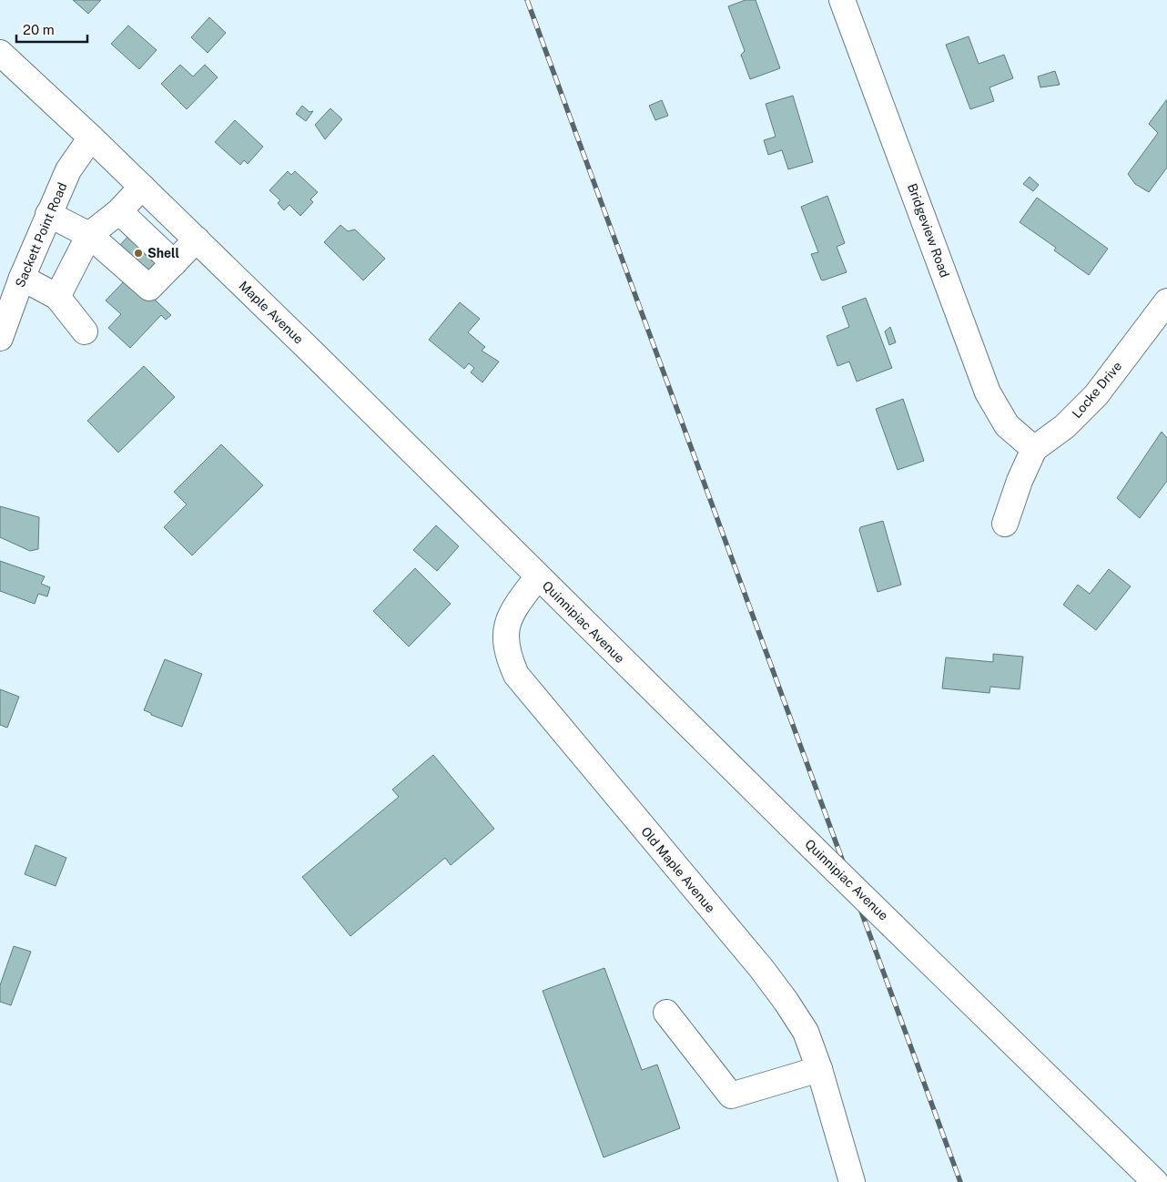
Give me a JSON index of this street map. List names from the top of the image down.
{
  "streets": {
    "street": [
      "Bridgeview Road",
      "Sackett Point Road",
      "Maple Avenue",
      "Locke Drive",
      "Quinnipiac Avenue",
      "Old Maple Avenue"
    ]
  },
  "crossings": [
    ["Bridgeview Road", "Locke Drive"],
    ["Sackett Point Road", "Maple Avenue"],
    ["Maple Avenue", "Quinnipiac Avenue"],
    ["Maple Avenue", "Old Maple Avenue"],
    ["Quinnipiac Avenue", "Old Maple Avenue"]
  ],
  "places": ["Shell"],
  "scale_bar": "20 m"
}
